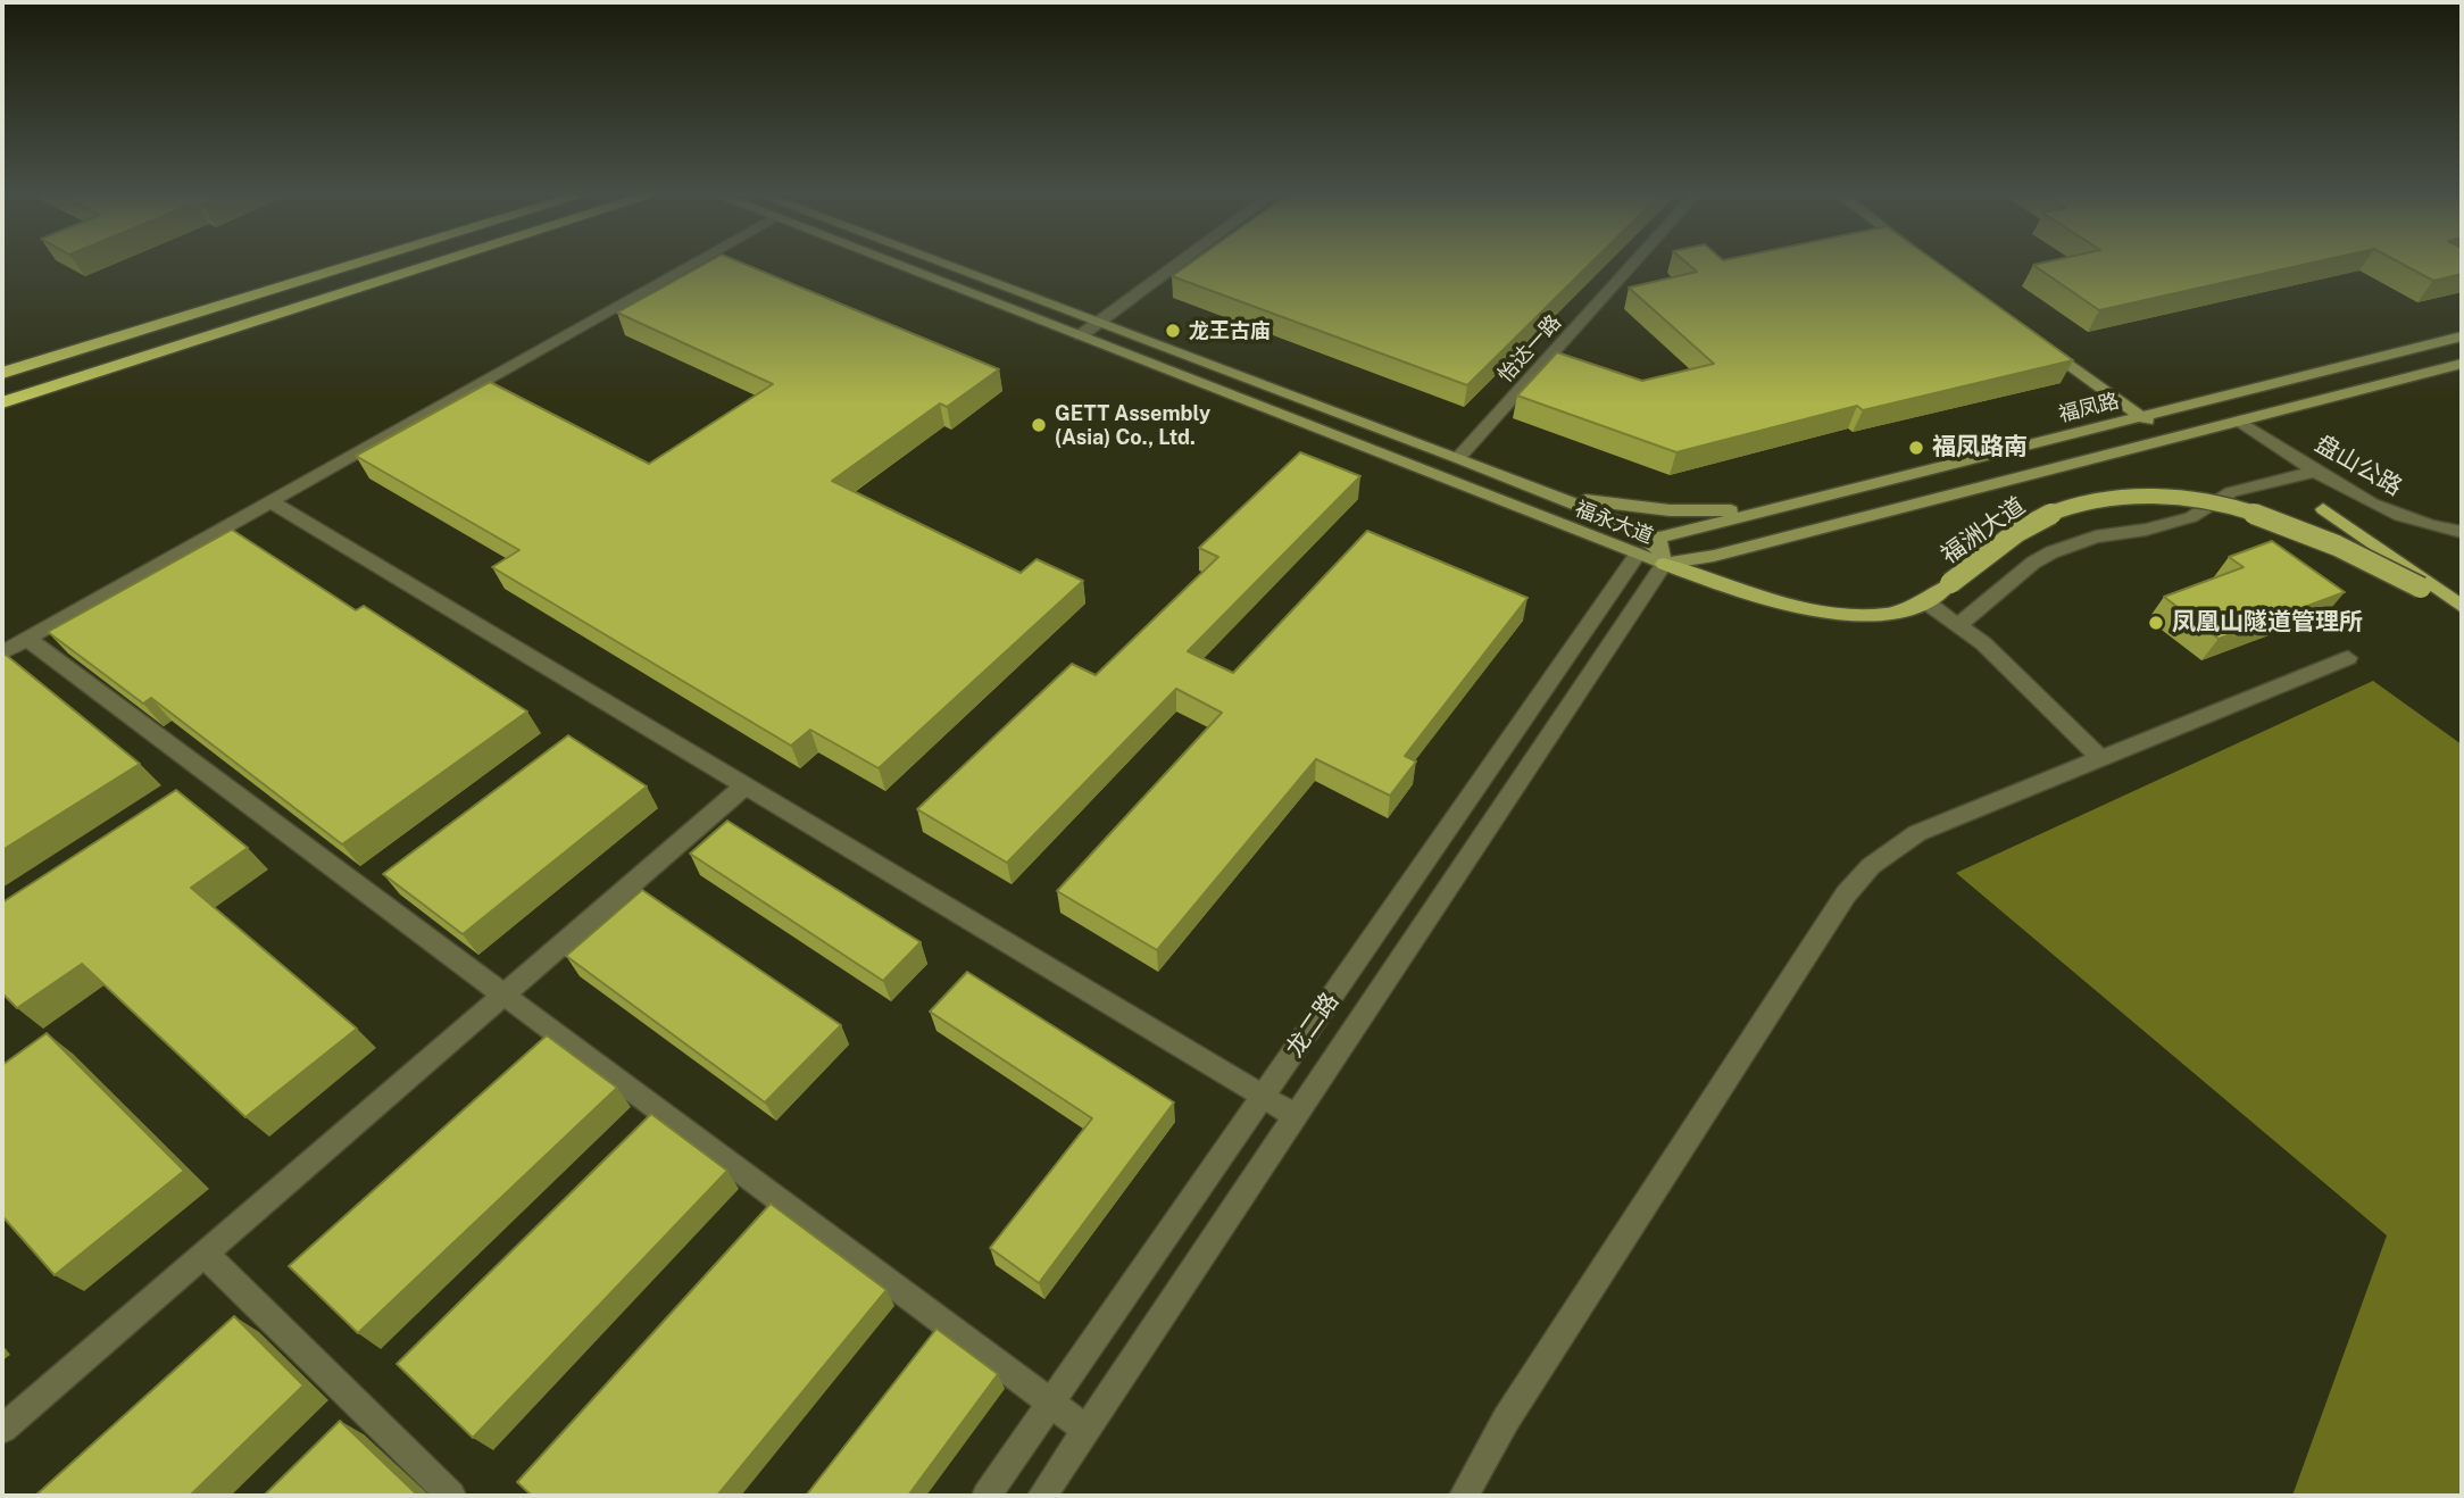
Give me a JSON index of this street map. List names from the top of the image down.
{
  "streets": {
    "main road": ["福凤路", "福永大道", "福洲大道"],
    "street": ["怡达一路", "盘山公路", "龙二路"]
  },
  "crossings": [
    ["怡达一路", "福永大道"],
    ["福凤路", "福永大道"],
    ["福凤路", "龙二路"],
    ["福永大道", "福洲大道"],
    ["福永大道", "龙二路"],
    ["福洲大道", "龙二路"]
  ],
  "places": [
    "龙王古庙",
    "GETT Assembly (Asia) Co., Ltd.",
    "福凤路南",
    "凤凰山隧道管理所"
  ]
}
